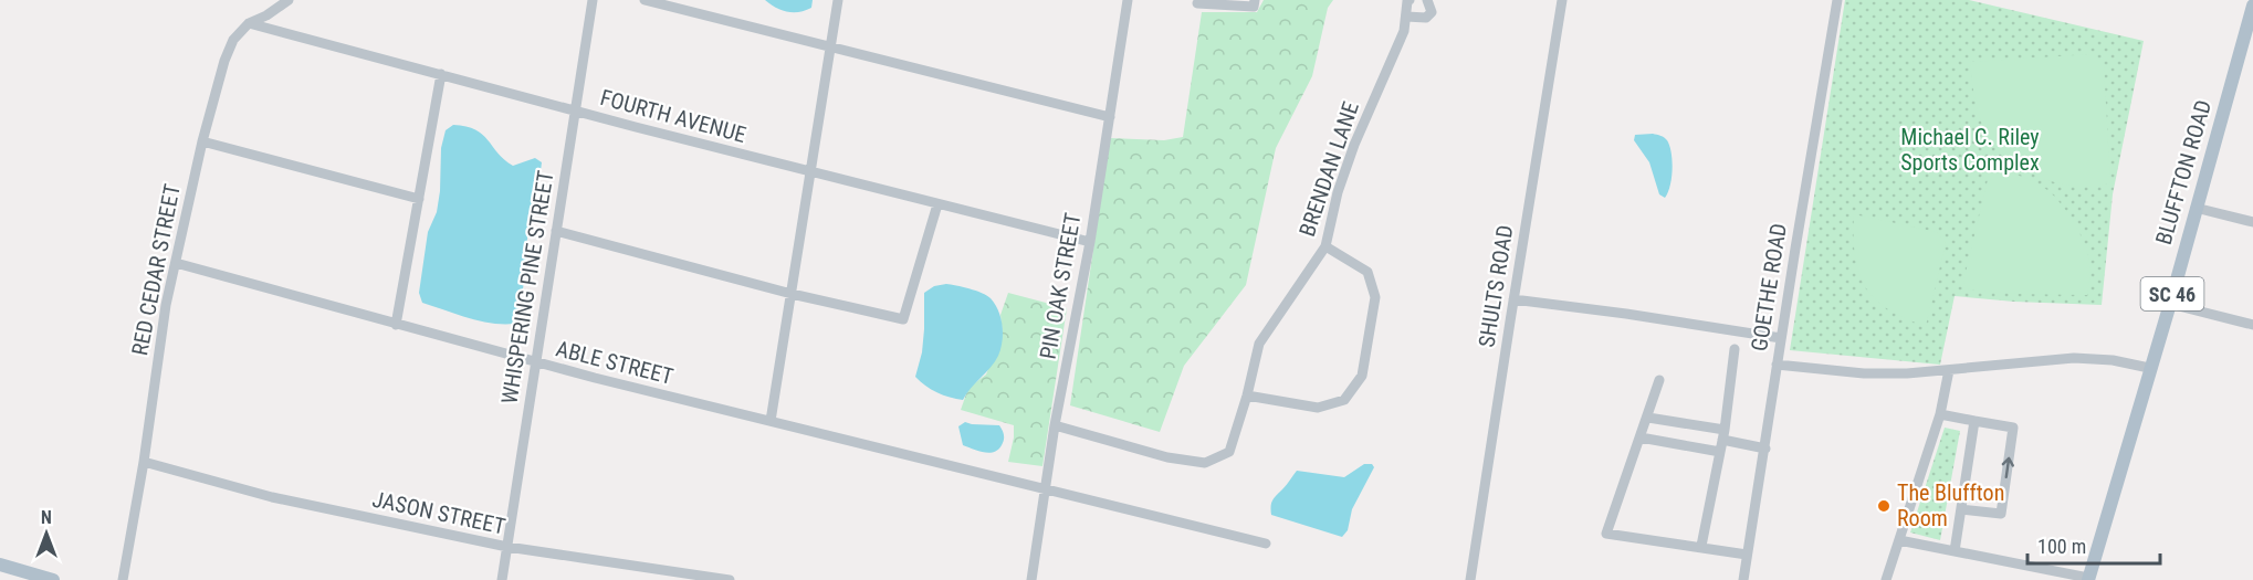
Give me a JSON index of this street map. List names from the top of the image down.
{
  "streets": {
    "main road": ["BLUFFTON ROAD", "SC 46"],
    "street": [
      "FOURTH AVENUE",
      "BRENDAN LANE",
      "RED CEDAR STREET",
      "PIN OAK STREET",
      "SHULTS ROAD",
      "WHISPERING PINE STREET",
      "GOETHE ROAD",
      "ABLE STREET",
      "JASON STREET"
    ]
  },
  "crossings": [
    ["FOURTH AVENUE", "RED CEDAR STREET"],
    ["FOURTH AVENUE", "PIN OAK STREET"],
    ["FOURTH AVENUE", "WHISPERING PINE STREET"],
    ["BRENDAN LANE", "PIN OAK STREET"],
    ["RED CEDAR STREET", "ABLE STREET"],
    ["RED CEDAR STREET", "JASON STREET"],
    ["PIN OAK STREET", "ABLE STREET"],
    ["WHISPERING PINE STREET", "ABLE STREET"],
    ["WHISPERING PINE STREET", "JASON STREET"]
  ],
  "parks": ["Michael C. Riley Sports Complex"],
  "places": ["The Bluffton Room"],
  "scale_bar": "100 m",
  "north": "top"
}
